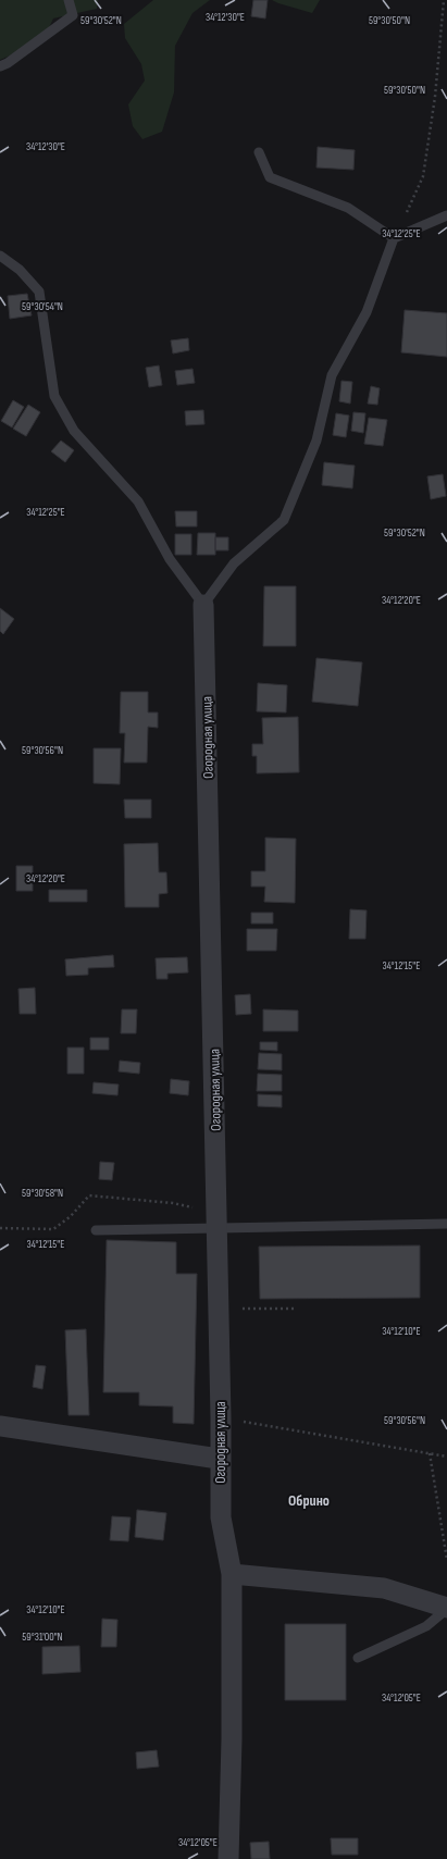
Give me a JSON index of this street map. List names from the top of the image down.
{
  "streets": {
    "street": ["Огородная улица"]
  },
  "districts": ["Обрино"],
  "coordinates": [
    "34°12'30\"E",
    "59°30'52\"N",
    "59°30'50\"N",
    "34°12'25\"E",
    "59°30'54\"N",
    "34°12'20\"E",
    "59°30'56\"N",
    "34°12'15\"E",
    "59°30'58\"N",
    "34°12'10\"E",
    "59°31'00\"N",
    "34°12'05\"E"
  ]
}
